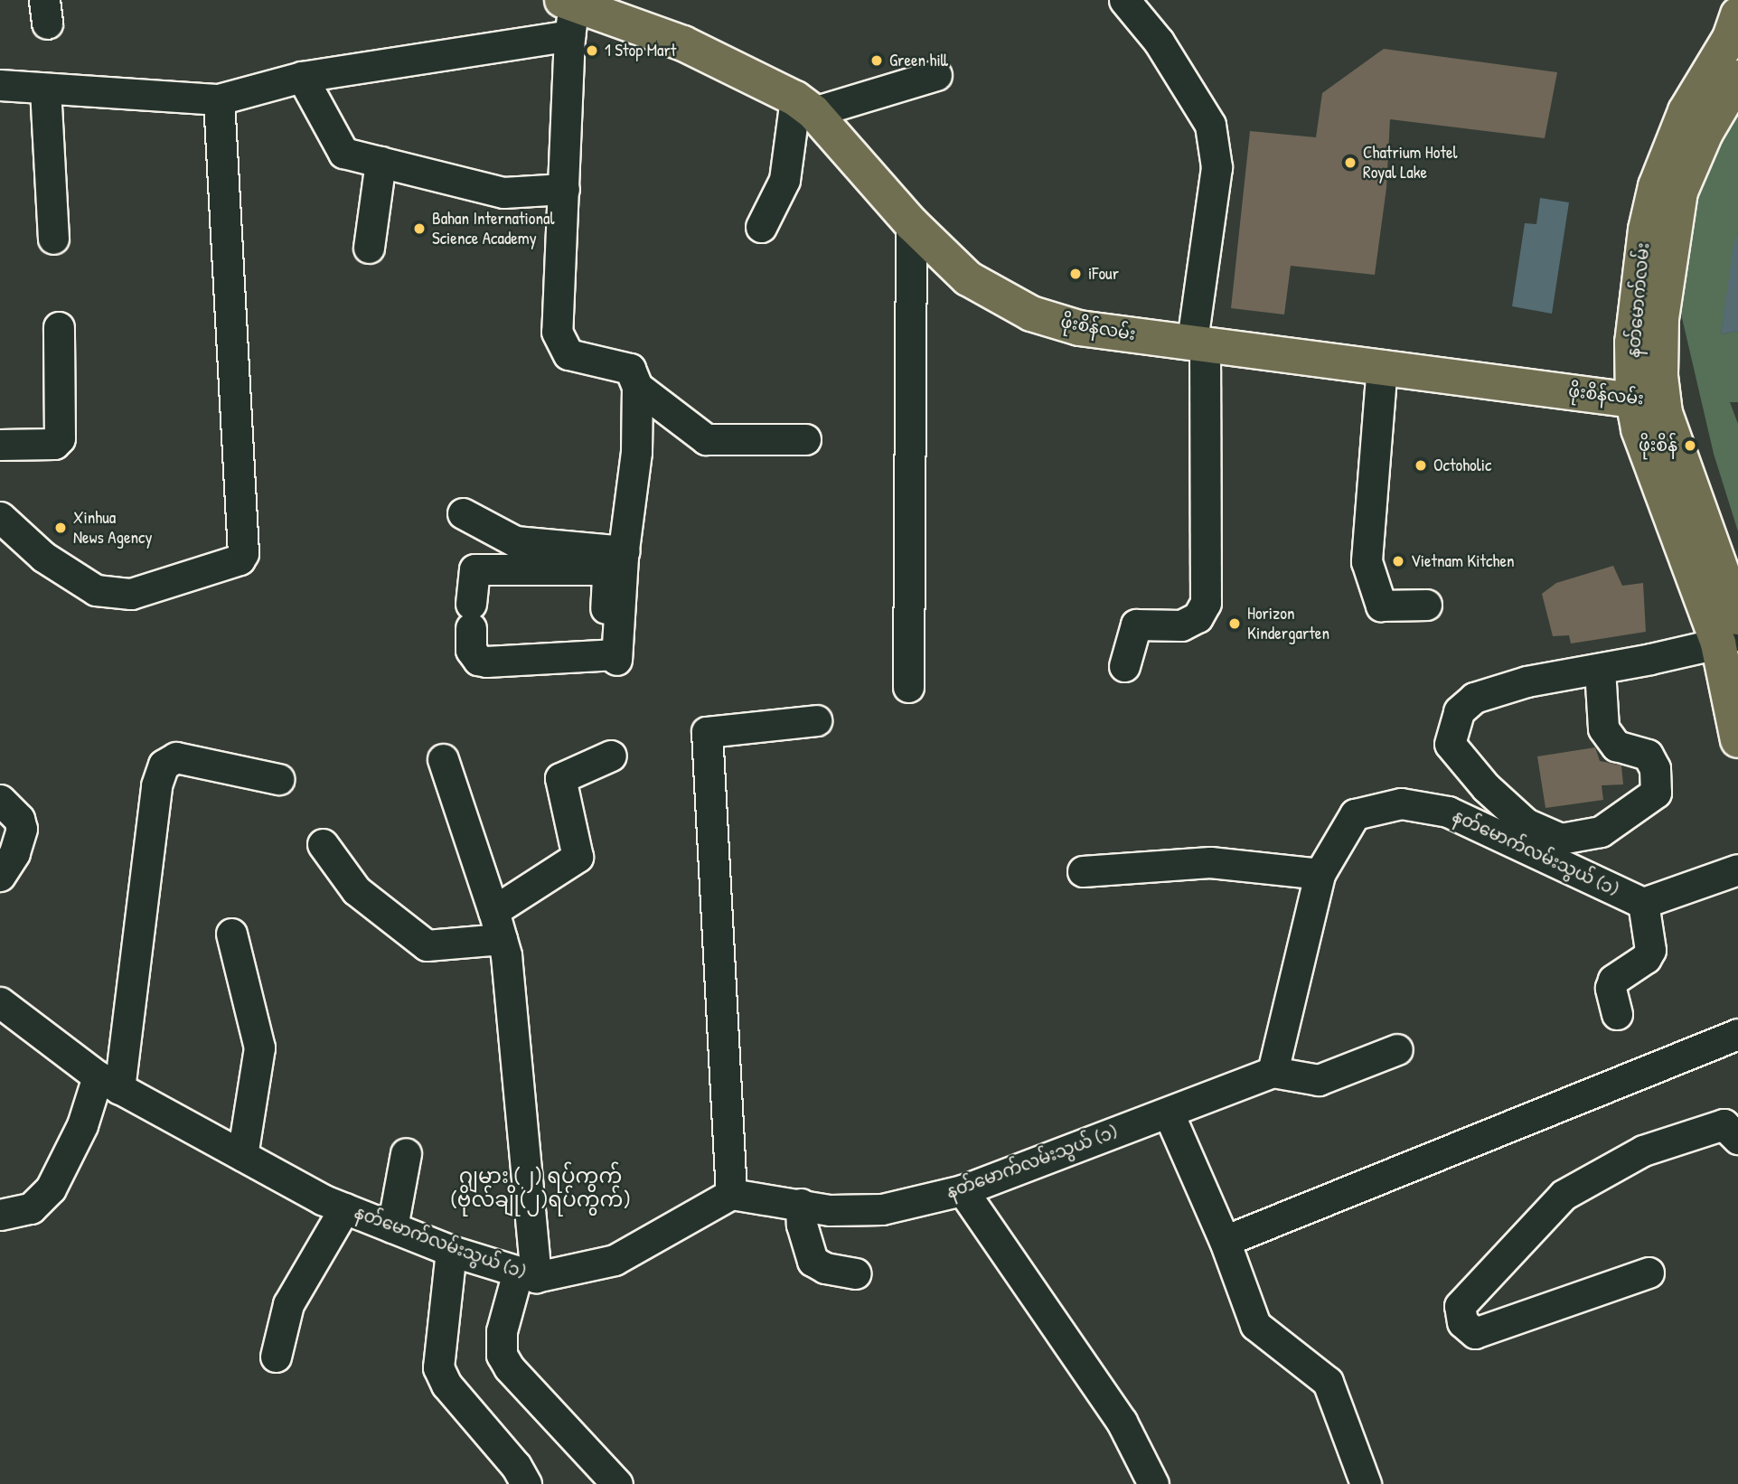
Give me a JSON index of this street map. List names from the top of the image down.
{
  "streets": {
    "main road": ["နတ်မောက်လမ်း", "ဖိုးစိန်လမ်း"],
    "street": ["နတ်မောက်လမ်းသွယ် (၁)"]
  },
  "crossings": [
    ["နတ်မောက်လမ်း", "ဖိုးစိန်လမ်း"]
  ],
  "districts": ["ဂျမား (၂) ရပ်ကွက် (ဗိုလ်ချို(၂)ရပ်ကွက်)"],
  "places": [
    "1 Stop Mart",
    "Green hill",
    "Chatrium Hotel Royal Lake",
    "Bahan International Science Academy",
    "iFour",
    "ဖိုးစိန်",
    "Octoholic",
    "Xinhua News Agency",
    "Vietnam Kitchen",
    "Horizon Kindergarten"
  ]
}
